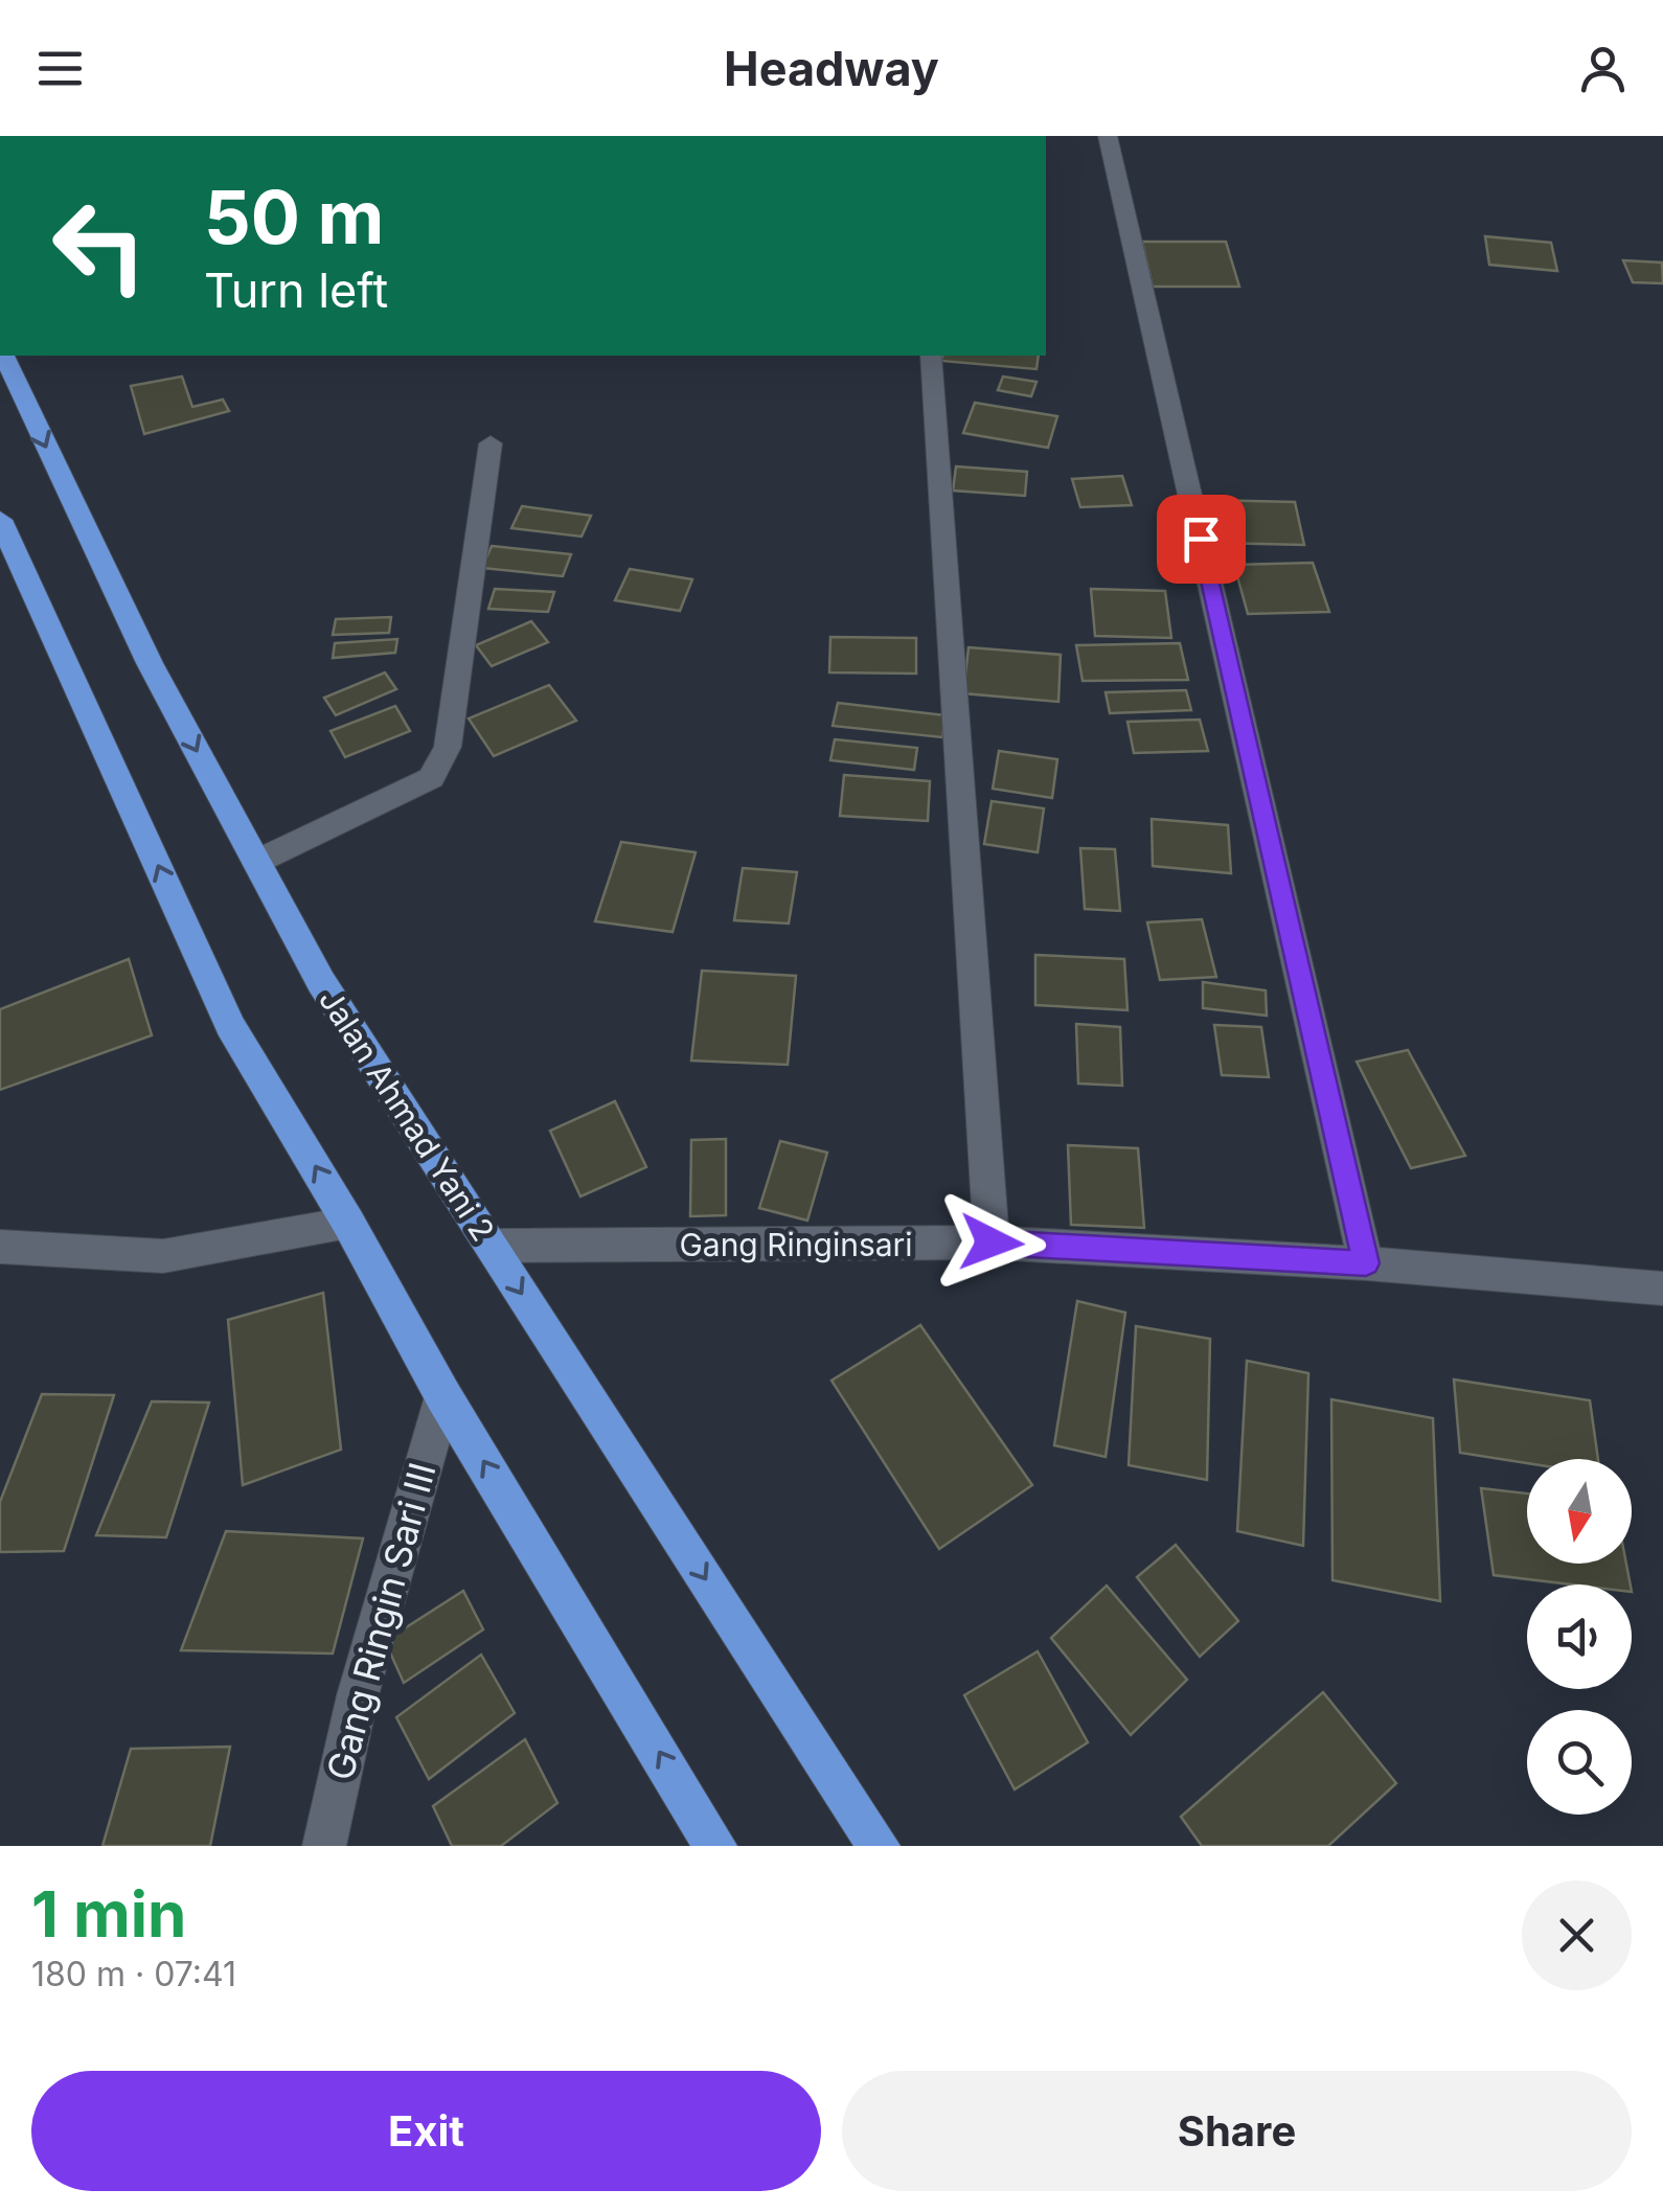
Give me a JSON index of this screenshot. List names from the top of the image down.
{
  "streets": {
    "highway": ["Jalan Ahmad Yani 2"],
    "street": ["Gang Ringinsari", "Gang Ringin Sari III"]
  },
  "crossings": [
    ["Jalan Ahmad Yani 2", "Gang Ringinsari"]
  ],
  "north": "bottom",
  "page": {
    "header": "Headway",
    "turn": ["50 m", "Turn left"],
    "heading": ["1 min", "180 m · 07:41"],
    "buttons": ["Exit", "Share"]
  }
}
